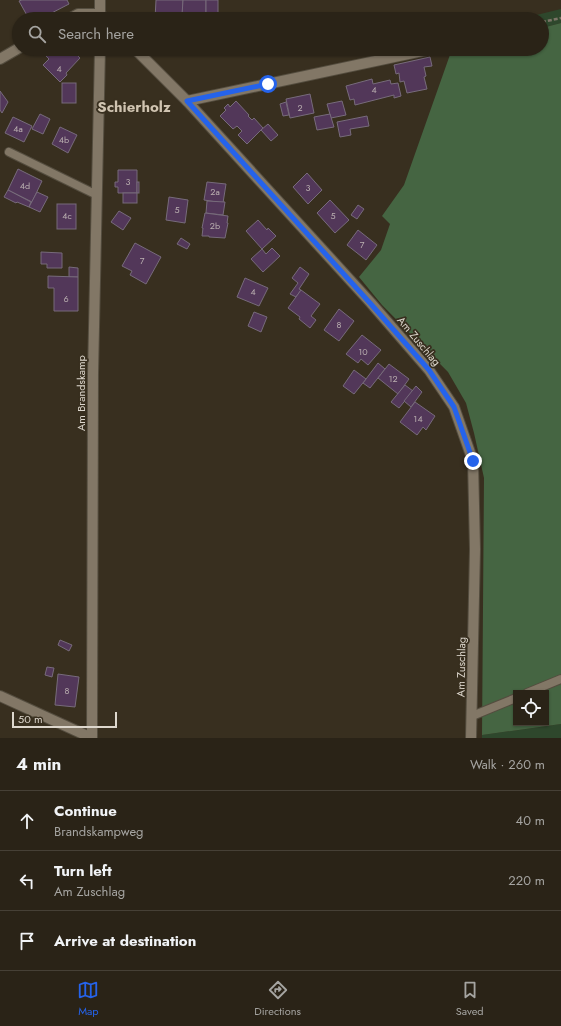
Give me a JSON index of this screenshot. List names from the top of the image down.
{
  "streets": {
    "street": ["Am Zuschlag", "Am Brandskamp"]
  },
  "districts": ["Schierholz"],
  "house_numbers": [
    "4",
    "4",
    "2",
    "4a",
    "4b",
    "3",
    "4d",
    "3",
    "2a",
    "5",
    "4c",
    "5",
    "2b",
    "7",
    "7",
    "4",
    "6",
    "8",
    "10",
    "12",
    "14",
    "8"
  ],
  "scale_bar": "50 m",
  "page": {
    "search": "Search here",
    "scale": "50 m",
    "heading": ["4 min", "Walk · 260 m"],
    "list": [
      ["Continue", "Brandskampweg", "40 m"],
      ["Turn left", "Am Zuschlag", "220 m"],
      "Arrive at destination"
    ],
    "nav": ["Map", "Directions", "Saved"]
  }
}
